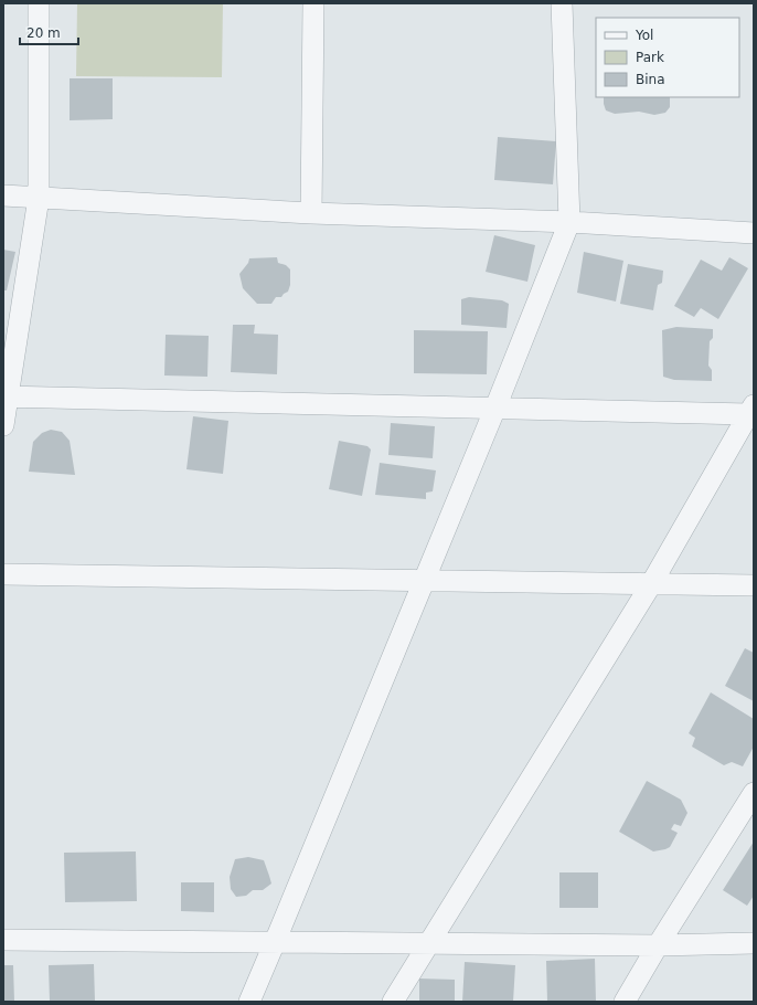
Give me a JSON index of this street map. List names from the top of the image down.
{
  "legend": ["Yol", "Park", "Bina"],
  "scale_bar": "20 m"
}
